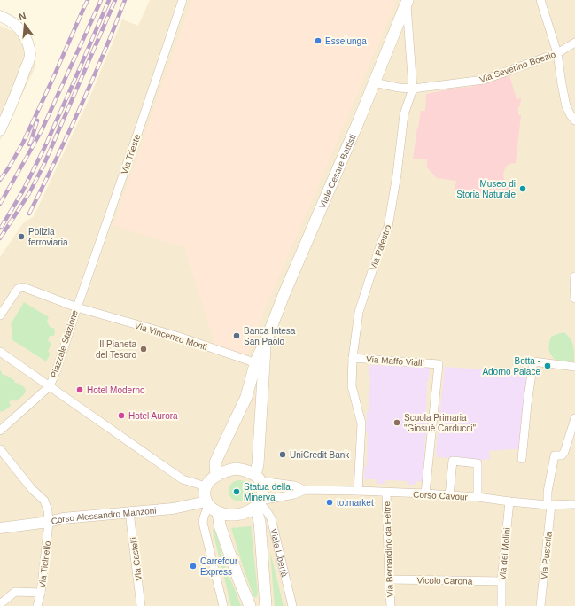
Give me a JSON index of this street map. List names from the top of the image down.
{
  "streets": {
    "main road": ["Viale Cesare Battisti", "Viale Libertà"],
    "street": [
      "Via Severino Boezio",
      "Via Trieste",
      "Via Palestro",
      "Via Vincenzo Monti",
      "Piazzale Stazione",
      "Via Maffo Vialli",
      "Corso Cavour",
      "Corso Alessandro Manzoni",
      "Via Bernardino da Feltre",
      "Via dei Molini",
      "Via Pusterla",
      "Via Castelli",
      "Via Ticinello",
      "Vicolo Carona"
    ]
  },
  "crossings": [
    ["Via Severino Boezio", "Viale Cesare Battisti"],
    ["Via Severino Boezio", "Via Palestro"],
    ["Via Trieste", "Via Vincenzo Monti"],
    ["Via Trieste", "Piazzale Stazione"],
    ["Viale Cesare Battisti", "Via Palestro"],
    ["Viale Cesare Battisti", "Via Vincenzo Monti"],
    ["Viale Cesare Battisti", "Corso Cavour"],
    ["Viale Cesare Battisti", "Corso Alessandro Manzoni"],
    ["Viale Cesare Battisti", "Viale Libertà"],
    ["Via Palestro", "Via Maffo Vialli"],
    ["Via Palestro", "Corso Cavour"],
    ["Via Vincenzo Monti", "Piazzale Stazione"],
    ["Via Maffo Vialli", "Corso Cavour"],
    ["Corso Cavour", "Corso Alessandro Manzoni"],
    ["Corso Cavour", "Via Bernardino da Feltre"],
    ["Corso Cavour", "Viale Libertà"],
    ["Corso Cavour", "Via dei Molini"],
    ["Corso Cavour", "Via Pusterla"],
    ["Corso Alessandro Manzoni", "Viale Libertà"],
    ["Corso Alessandro Manzoni", "Via Castelli"],
    ["Corso Alessandro Manzoni", "Via Ticinello"],
    ["Via Bernardino da Feltre", "Vicolo Carona"],
    ["Via dei Molini", "Vicolo Carona"]
  ],
  "places": [
    "Esselunga",
    "Museo di Storia Naturale",
    "Polizia ferroviaria",
    "Banca Intesa San Paolo",
    "Il Pianeta del Tesoro",
    "Botta - Adorno Palace",
    "Hotel Moderno",
    "Hotel Aurora",
    "Scuola Primaria \"Giosuè Carducci\"",
    "UniCredit Bank",
    "Statua della Minerva",
    "to.market",
    "Carrefour Express"
  ],
  "north": "top"
}
